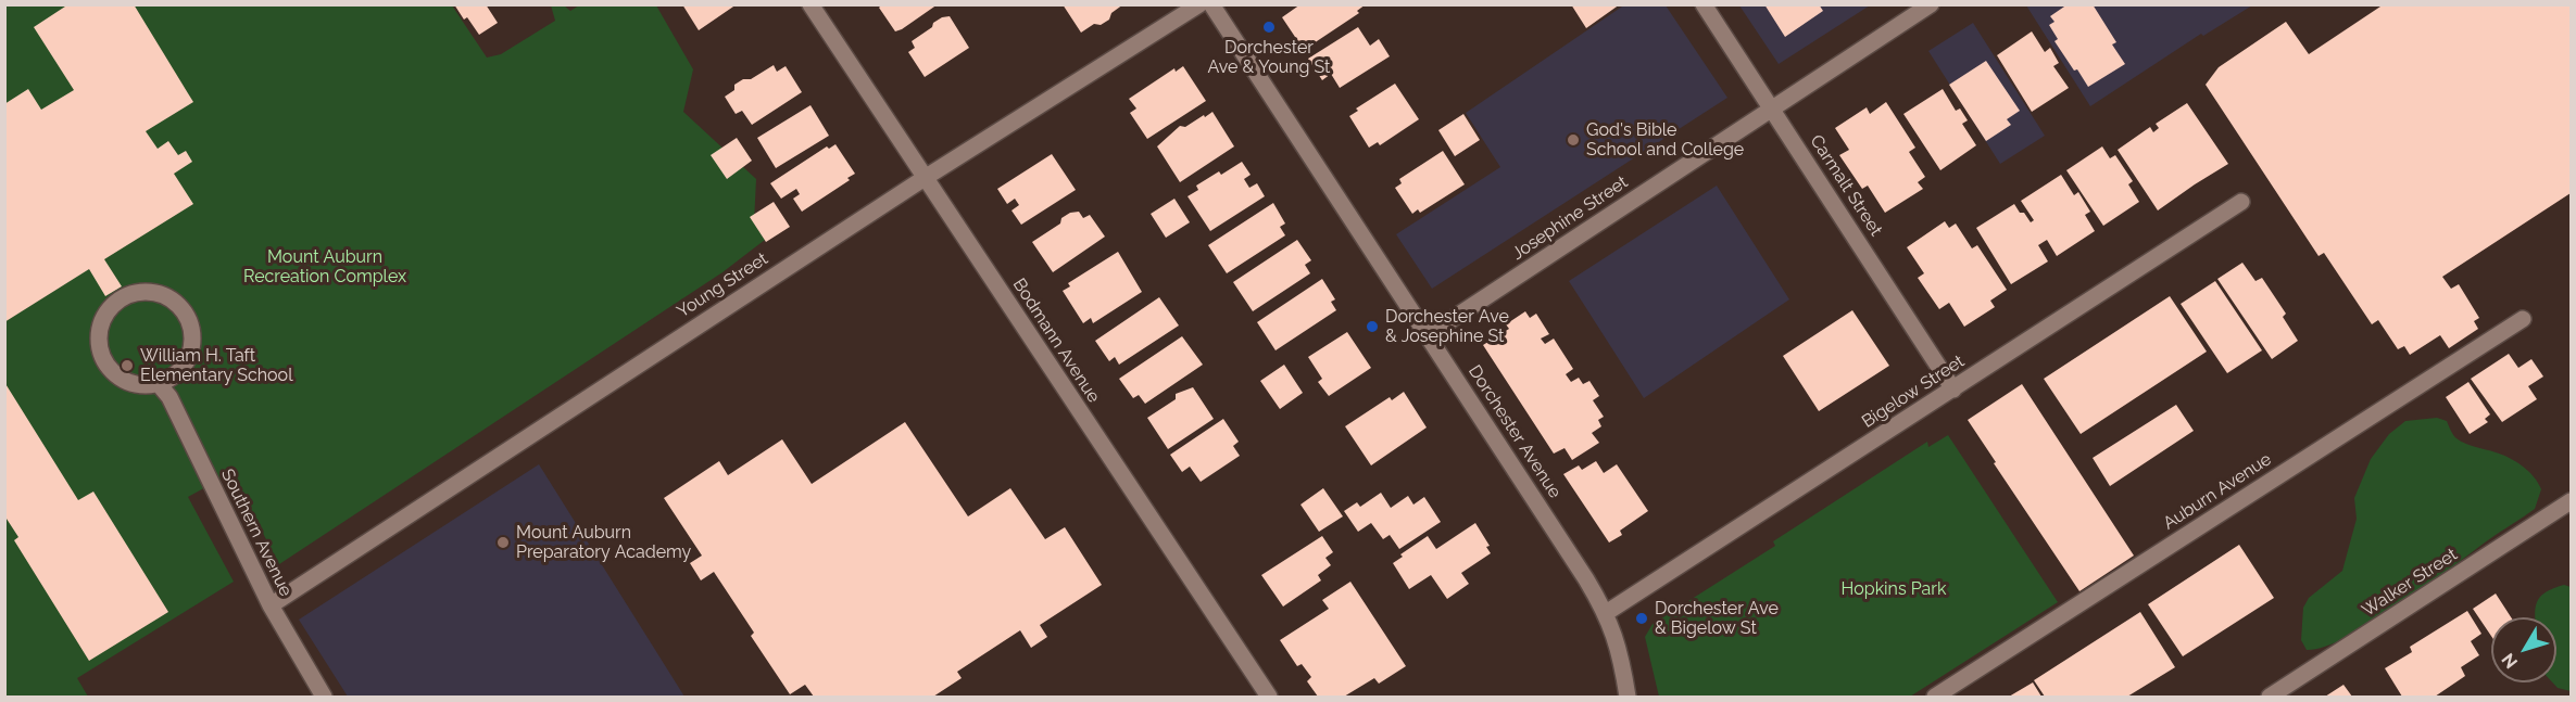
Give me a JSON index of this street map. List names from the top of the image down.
{
  "streets": {
    "street": [
      "Carmalt Street",
      "Josephine Street",
      "Young Street",
      "Bodmann Avenue",
      "Bigelow Street",
      "Dorchester Avenue",
      "Auburn Avenue",
      "Southern Avenue",
      "Walker Street"
    ]
  },
  "crossings": [
    ["Carmalt Street", "Josephine Street"],
    ["Carmalt Street", "Bigelow Street"],
    ["Josephine Street", "Dorchester Avenue"],
    ["Young Street", "Bodmann Avenue"],
    ["Young Street", "Southern Avenue"],
    ["Bigelow Street", "Dorchester Avenue"]
  ],
  "parks": ["Mount Auburn Recreation Complex", "Hopkins Park"],
  "places": [
    "Dorchester Ave & Young St",
    "God's Bible School and College",
    "Dorchester Ave & Josephine St",
    "William H. Taft Elementary School",
    "Mount Auburn Preparatory Academy",
    "Dorchester Ave & Bigelow St"
  ],
  "north": "bottom left"
}
